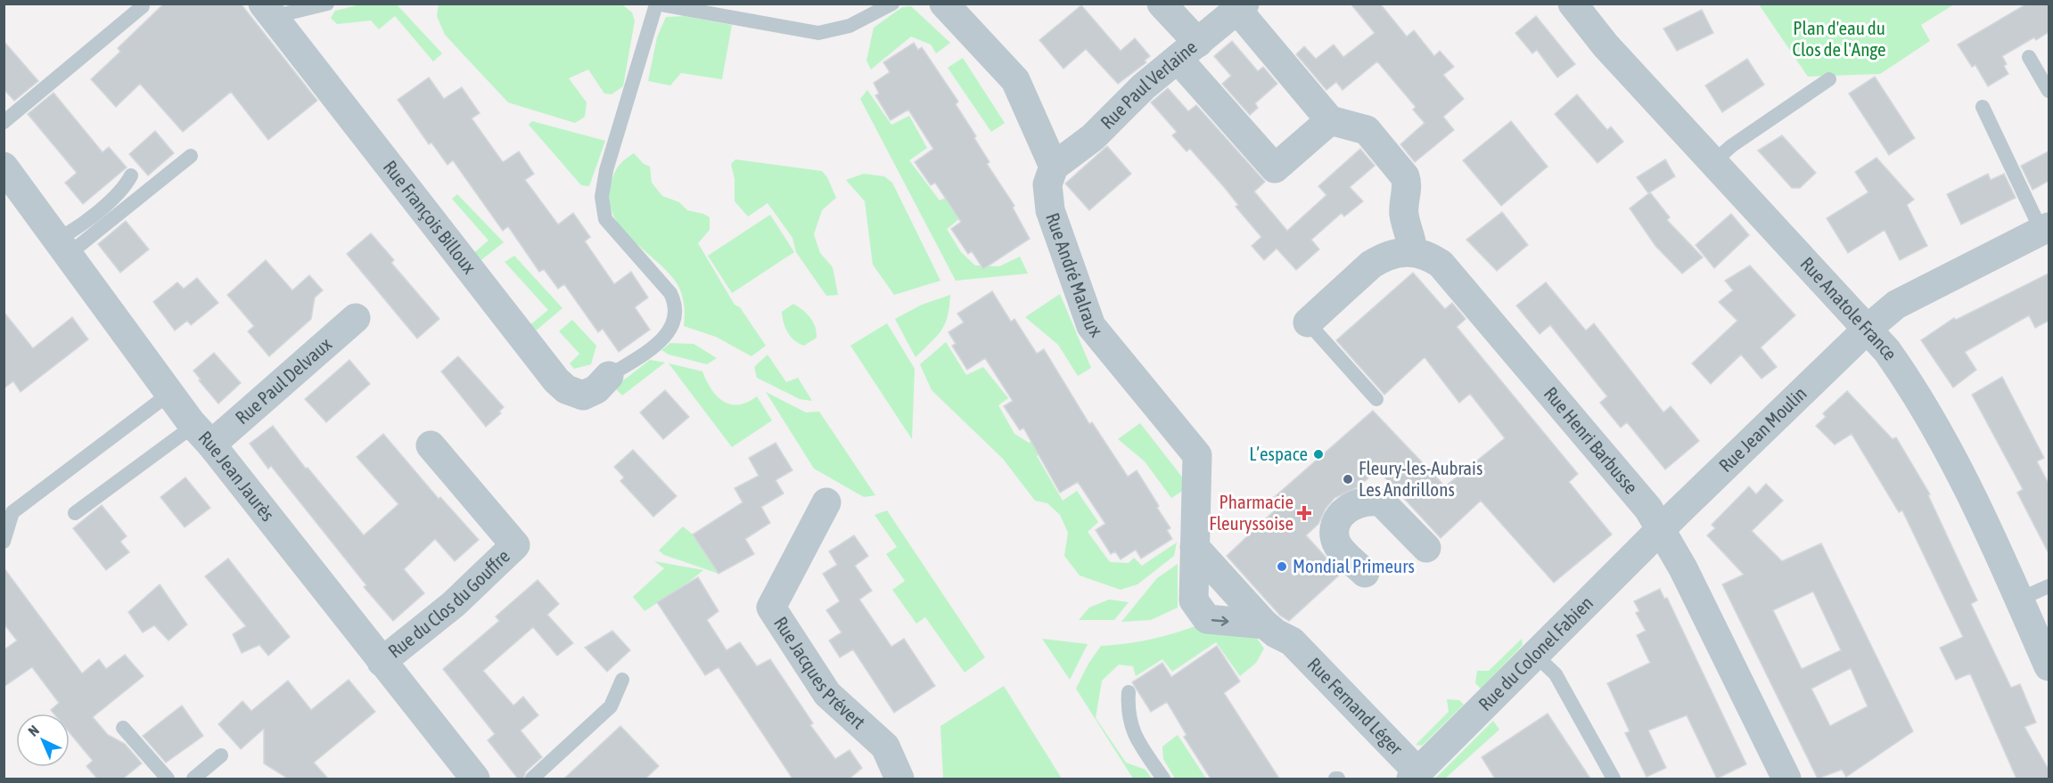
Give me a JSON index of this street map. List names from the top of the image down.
{
  "streets": {
    "street": [
      "Rue Paul Verlaine",
      "Rue François Billoux",
      "Rue André Malraux",
      "Rue Anatole France",
      "Rue Paul Delvaux",
      "Rue Jean Moulin",
      "Rue Henri Barbusse",
      "Rue Jean Jaurès",
      "Rue du Clos du Gouffre",
      "Rue du Colonel Fabien",
      "Rue Jacques Prévert",
      "Rue Fernand Léger"
    ]
  },
  "crossings": [
    ["Rue Paul Verlaine", "Rue André Malraux"],
    ["Rue André Malraux", "Rue Fernand Léger"],
    ["Rue Anatole France", "Rue Jean Moulin"],
    ["Rue Paul Delvaux", "Rue Jean Jaurès"],
    ["Rue Jean Moulin", "Rue Henri Barbusse"],
    ["Rue Jean Moulin", "Rue du Colonel Fabien"],
    ["Rue Henri Barbusse", "Rue du Colonel Fabien"],
    ["Rue Jean Jaurès", "Rue du Clos du Gouffre"],
    ["Rue du Colonel Fabien", "Rue Fernand Léger"]
  ],
  "parks": ["Plan d'eau du Clos de l'Ange"],
  "places": {
    "other": ["L’espace", "Fleury-les-Aubrais Les Andrillons", "Mondial Primeurs"],
    "health": ["Pharmacie Fleuryssoise"]
  },
  "north": "top left"
}
